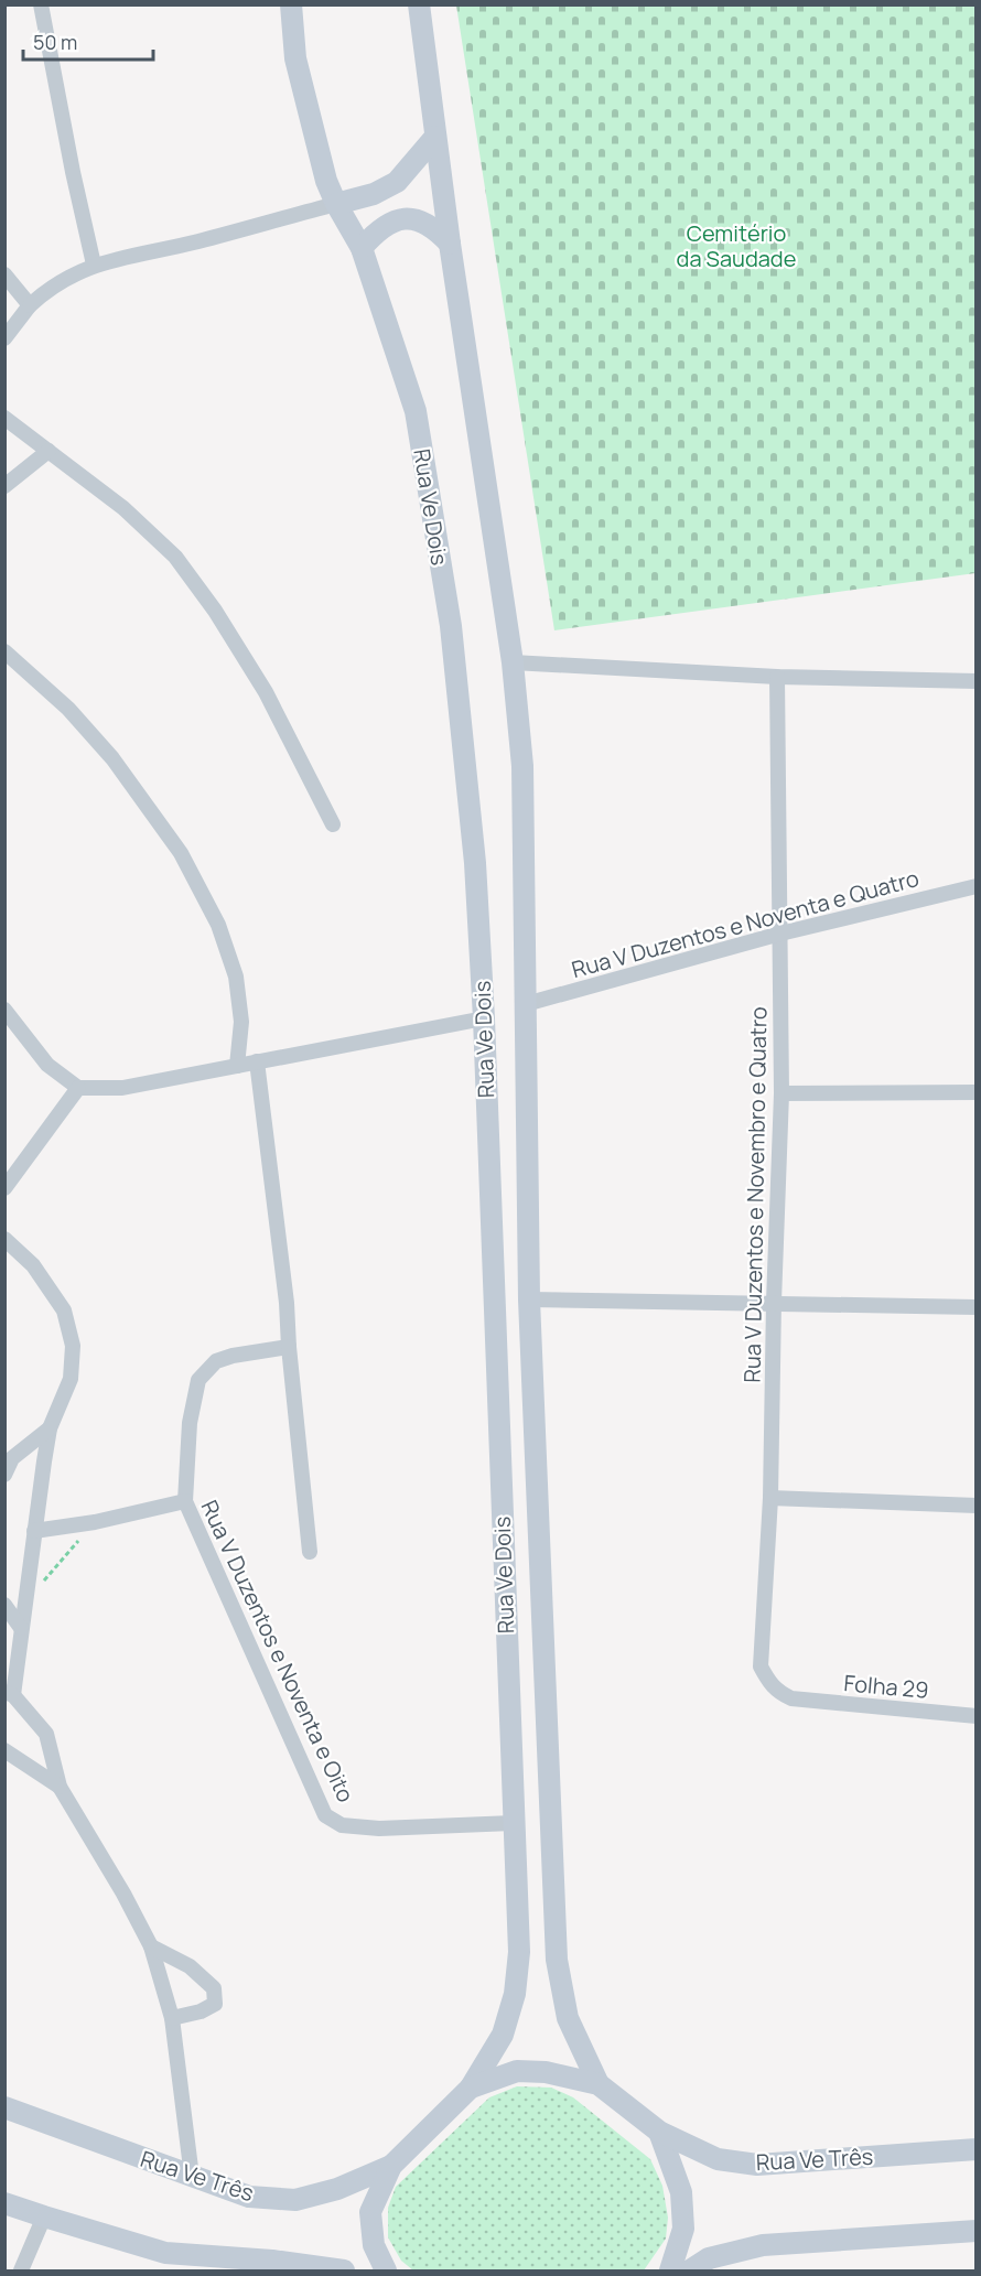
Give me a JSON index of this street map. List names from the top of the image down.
{
  "streets": {
    "main road": ["Rua Ve Dois", "Rua Ve Três"],
    "street": [
      "Rua V Duzentos e Noventa e Quatro",
      "Rua V Duzentos e Novembro e Quatro",
      "Rua V Duzentos e Noventa e Oito",
      "Folha 29"
    ]
  },
  "crossings": [
    ["Rua Ve Dois", "Rua V Duzentos e Noventa e Quatro"],
    ["Rua Ve Dois", "Rua V Duzentos e Noventa e Oito"],
    ["Rua Ve Dois", "Rua Ve Três"],
    ["Rua V Duzentos e Noventa e Quatro", "Rua V Duzentos e Novembro e Quatro"],
    ["Rua V Duzentos e Novembro e Quatro", "Folha 29"]
  ],
  "parks": ["Cemitério da Saudade"],
  "scale_bar": "50 m"
}
